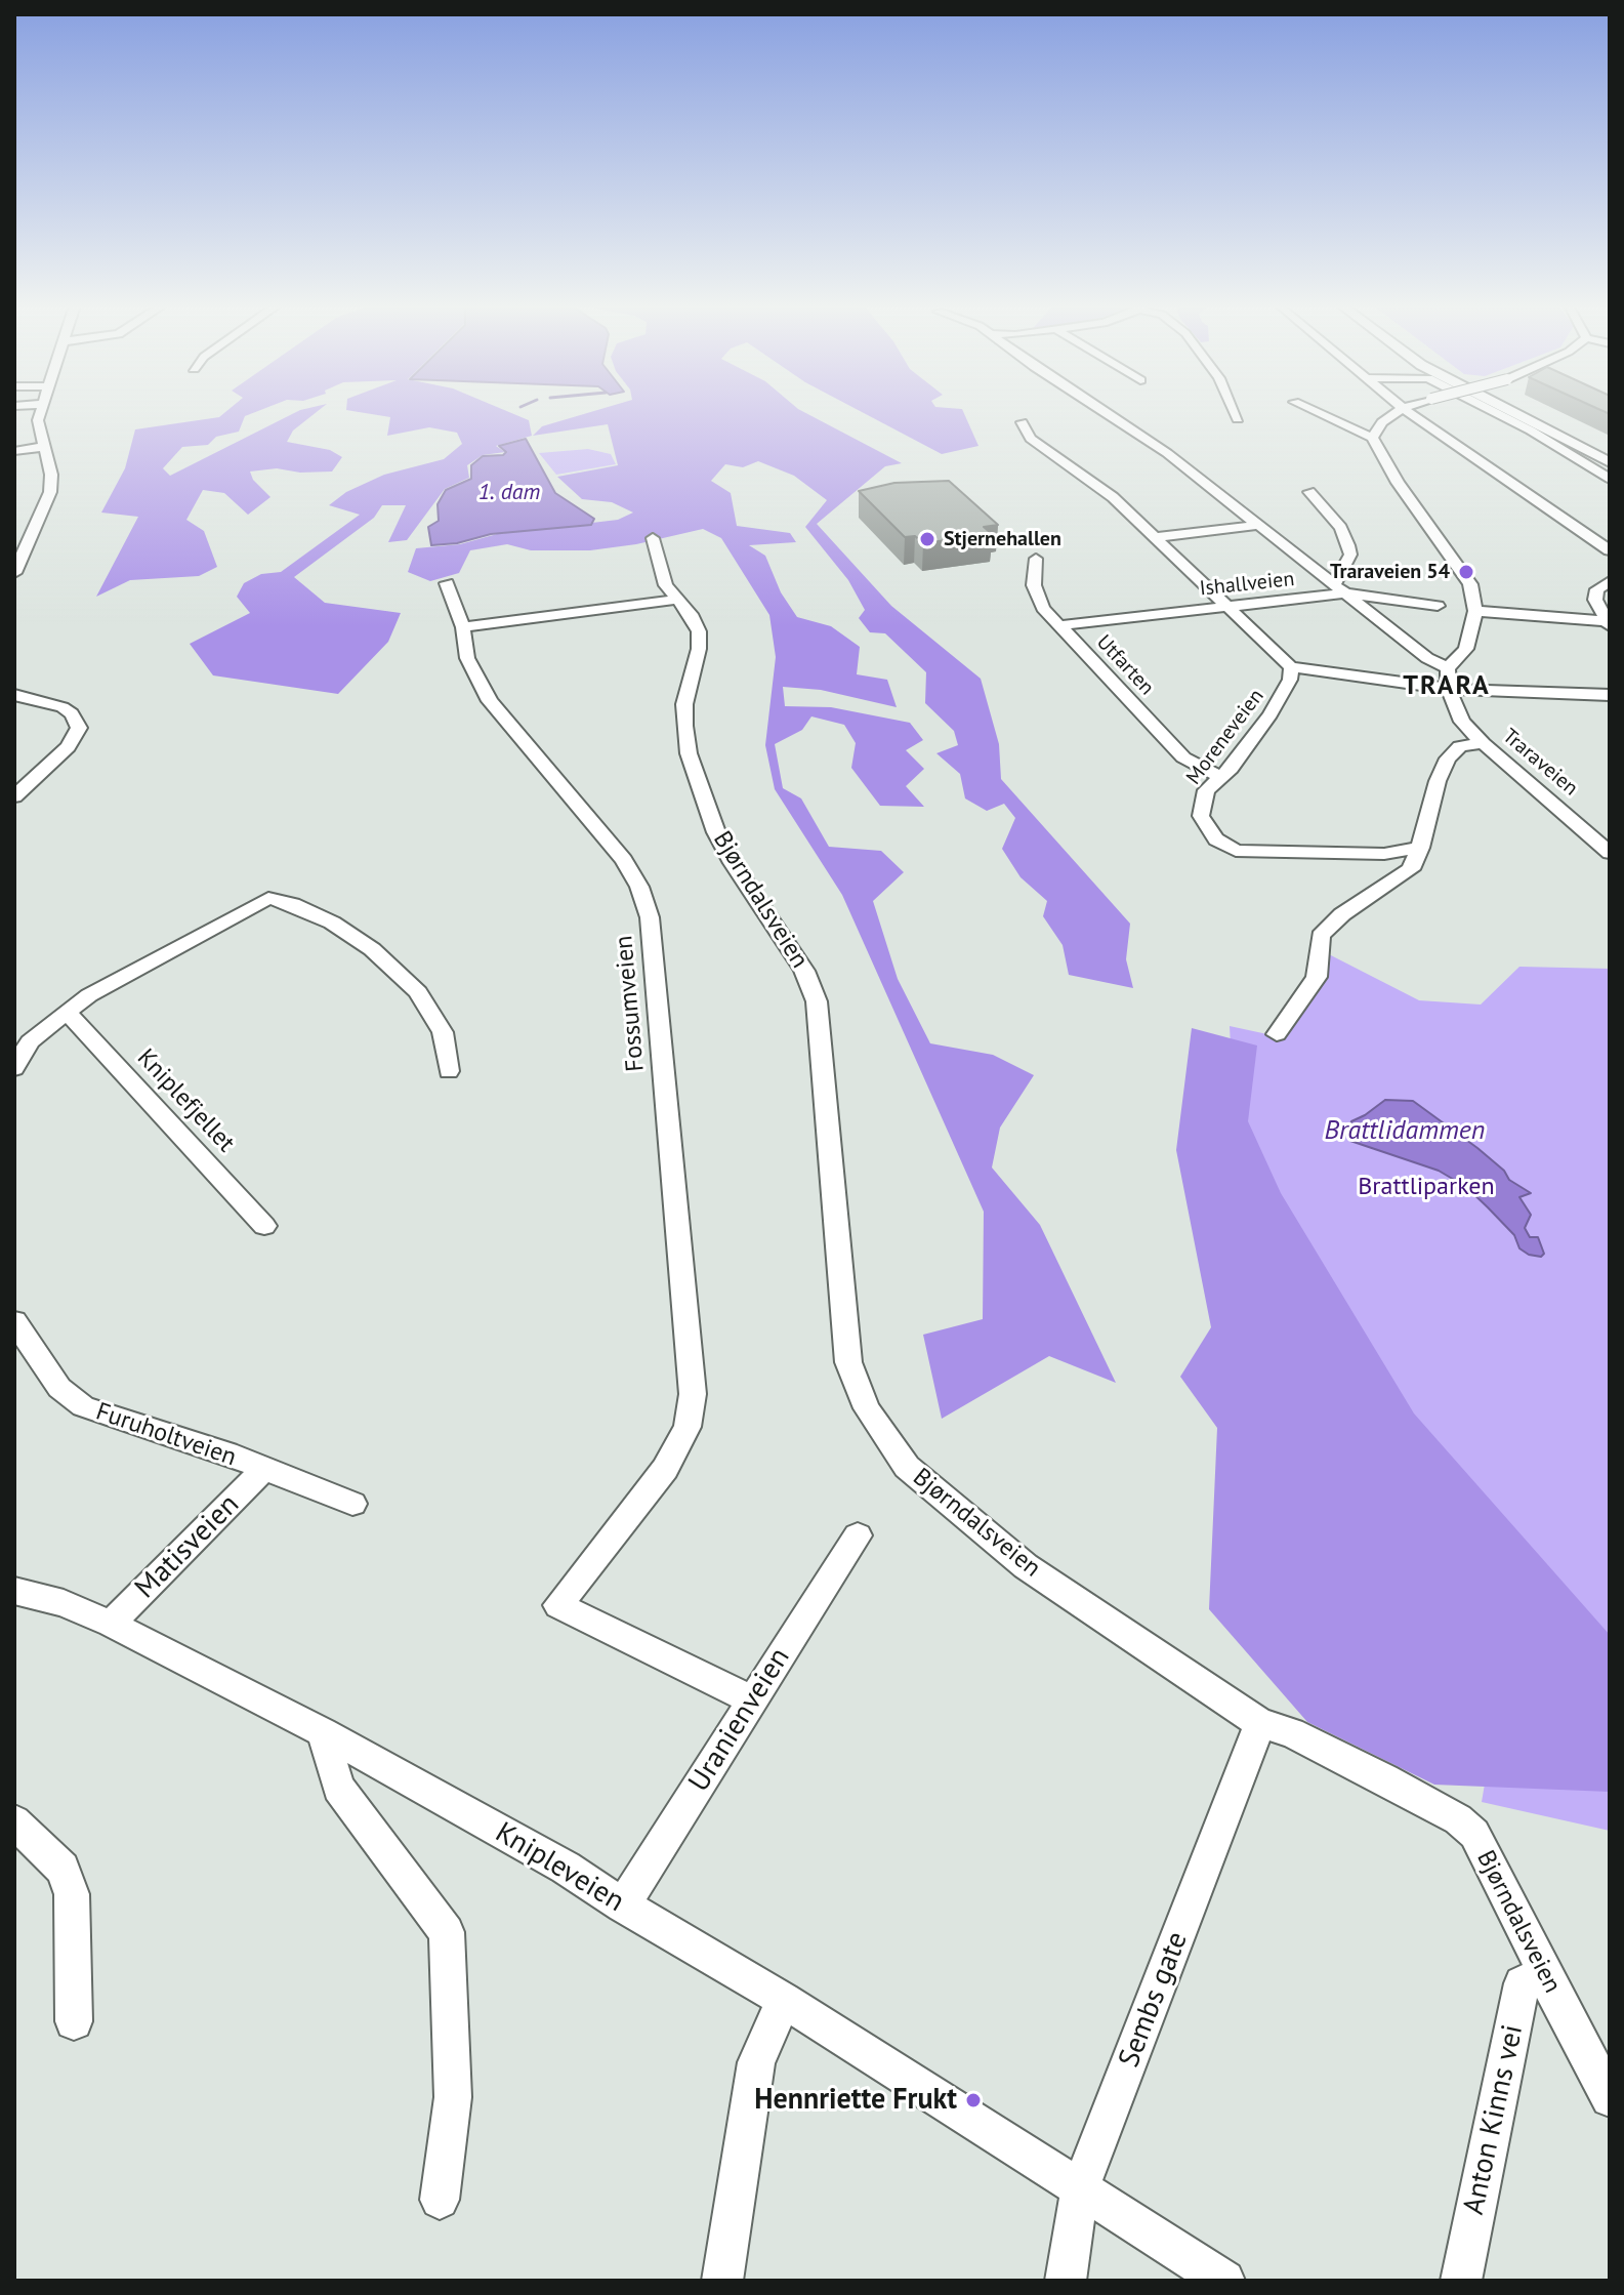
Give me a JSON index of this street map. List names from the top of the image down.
{
  "streets": {
    "street": [
      "Ishallveien",
      "Utfarten",
      "Moreneveien",
      "Traraveien",
      "Bjørndalsveien",
      "Fossumveien",
      "Kniplefjellet",
      "Furuholtveien",
      "Matisveien",
      "Uranienveien",
      "Knipleveien",
      "Sembs gate",
      "Anton Kinns vei"
    ]
  },
  "crossings": [
    ["Ishallveien", "Utfarten"],
    ["Utfarten", "Moreneveien"],
    ["Bjørndalsveien", "Sembs gate"],
    ["Bjørndalsveien", "Anton Kinns vei"],
    ["Fossumveien", "Uranienveien"],
    ["Furuholtveien", "Matisveien"],
    ["Matisveien", "Knipleveien"],
    ["Uranienveien", "Knipleveien"],
    ["Knipleveien", "Sembs gate"]
  ],
  "districts": ["TRARA"],
  "water": ["1. dam", "Brattlidammen"],
  "parks": ["Brattliparken"],
  "places": ["Stjernehallen", "Traraveien 54", "Hennriette Frukt"]
}
